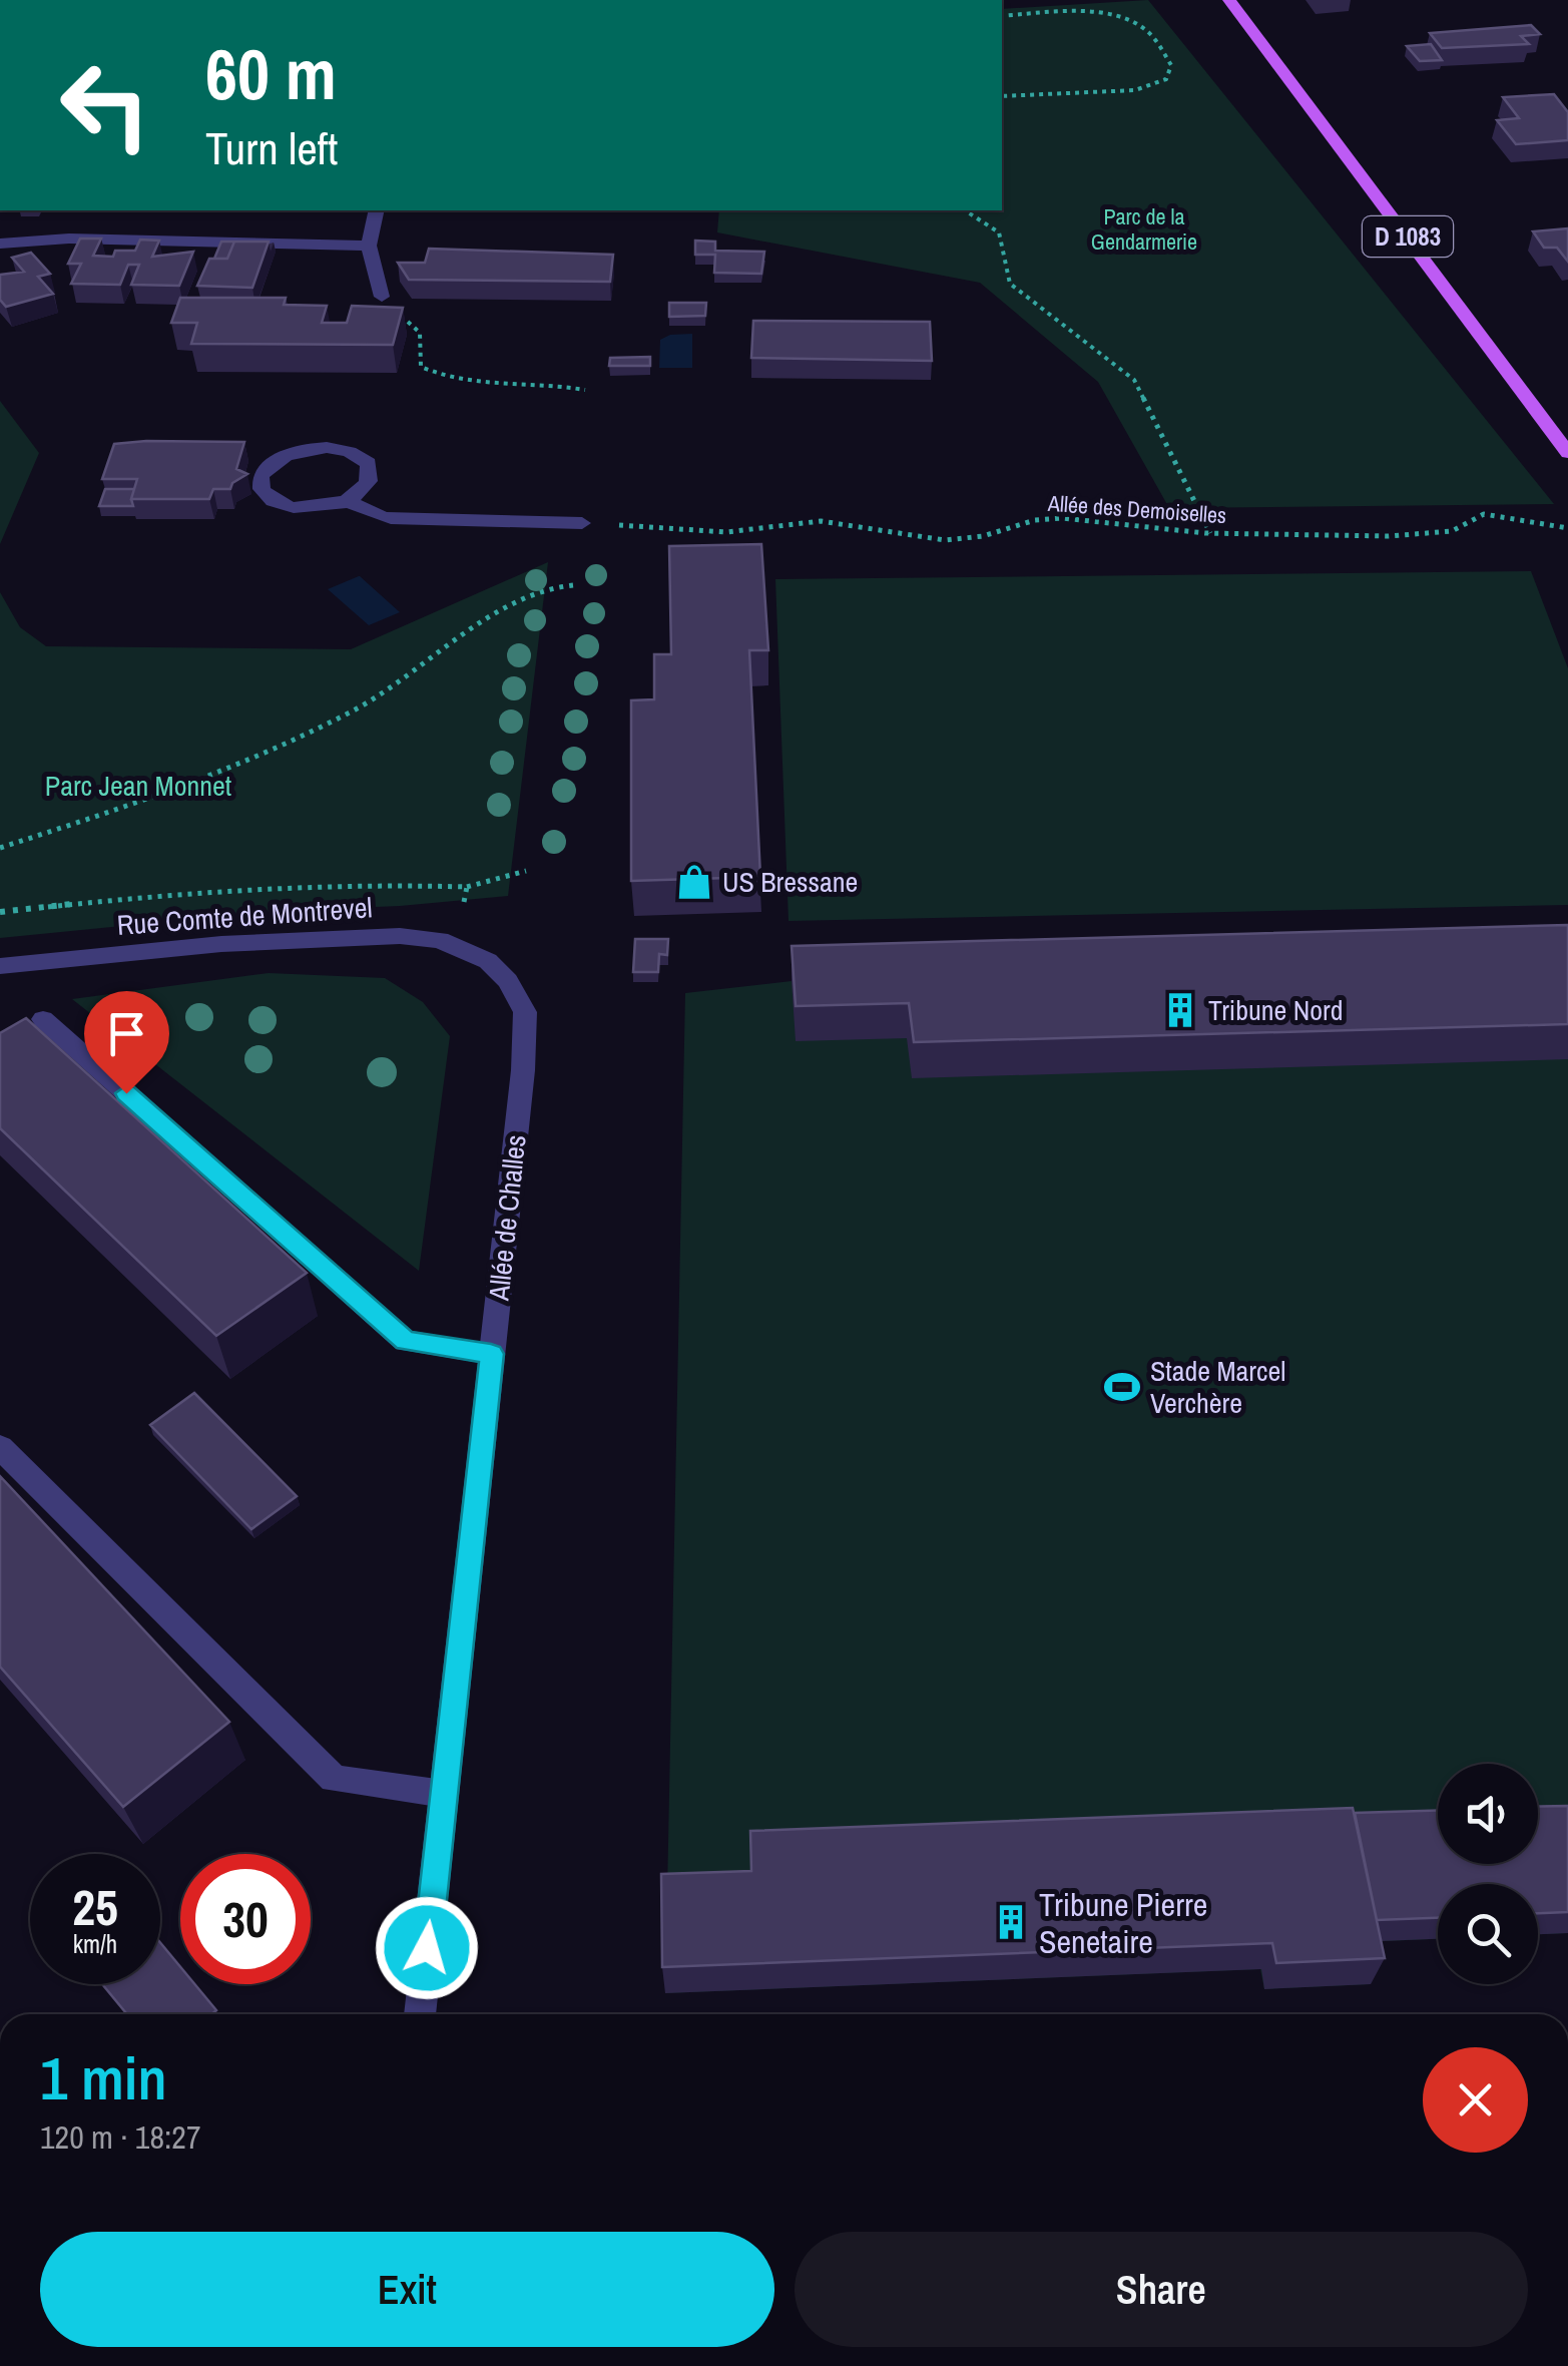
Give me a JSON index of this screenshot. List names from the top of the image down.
{
  "streets": {
    "main road": ["D 1083"],
    "street": ["Rue Comte de Montrevel", "Allée de Challes"],
    "path": ["Allée des Demoiselles"]
  },
  "crossings": [
    ["Rue Comte de Montrevel", "Allée de Challes"]
  ],
  "parks": ["Parc de la Gendarmerie", "Parc Jean Monnet"],
  "places": {
    "shop": ["US Bressane"],
    "building": ["Tribune Nord", "Tribune Pierre Senetaire"],
    "sports": ["Stade Marcel Verchère"]
  },
  "page": {
    "turn": ["60 m", "Turn left"],
    "speed": "25 km/h",
    "limit": "30",
    "heading": ["1 min", "120 m · 18:27"],
    "buttons": ["Exit", "Share"]
  }
}
